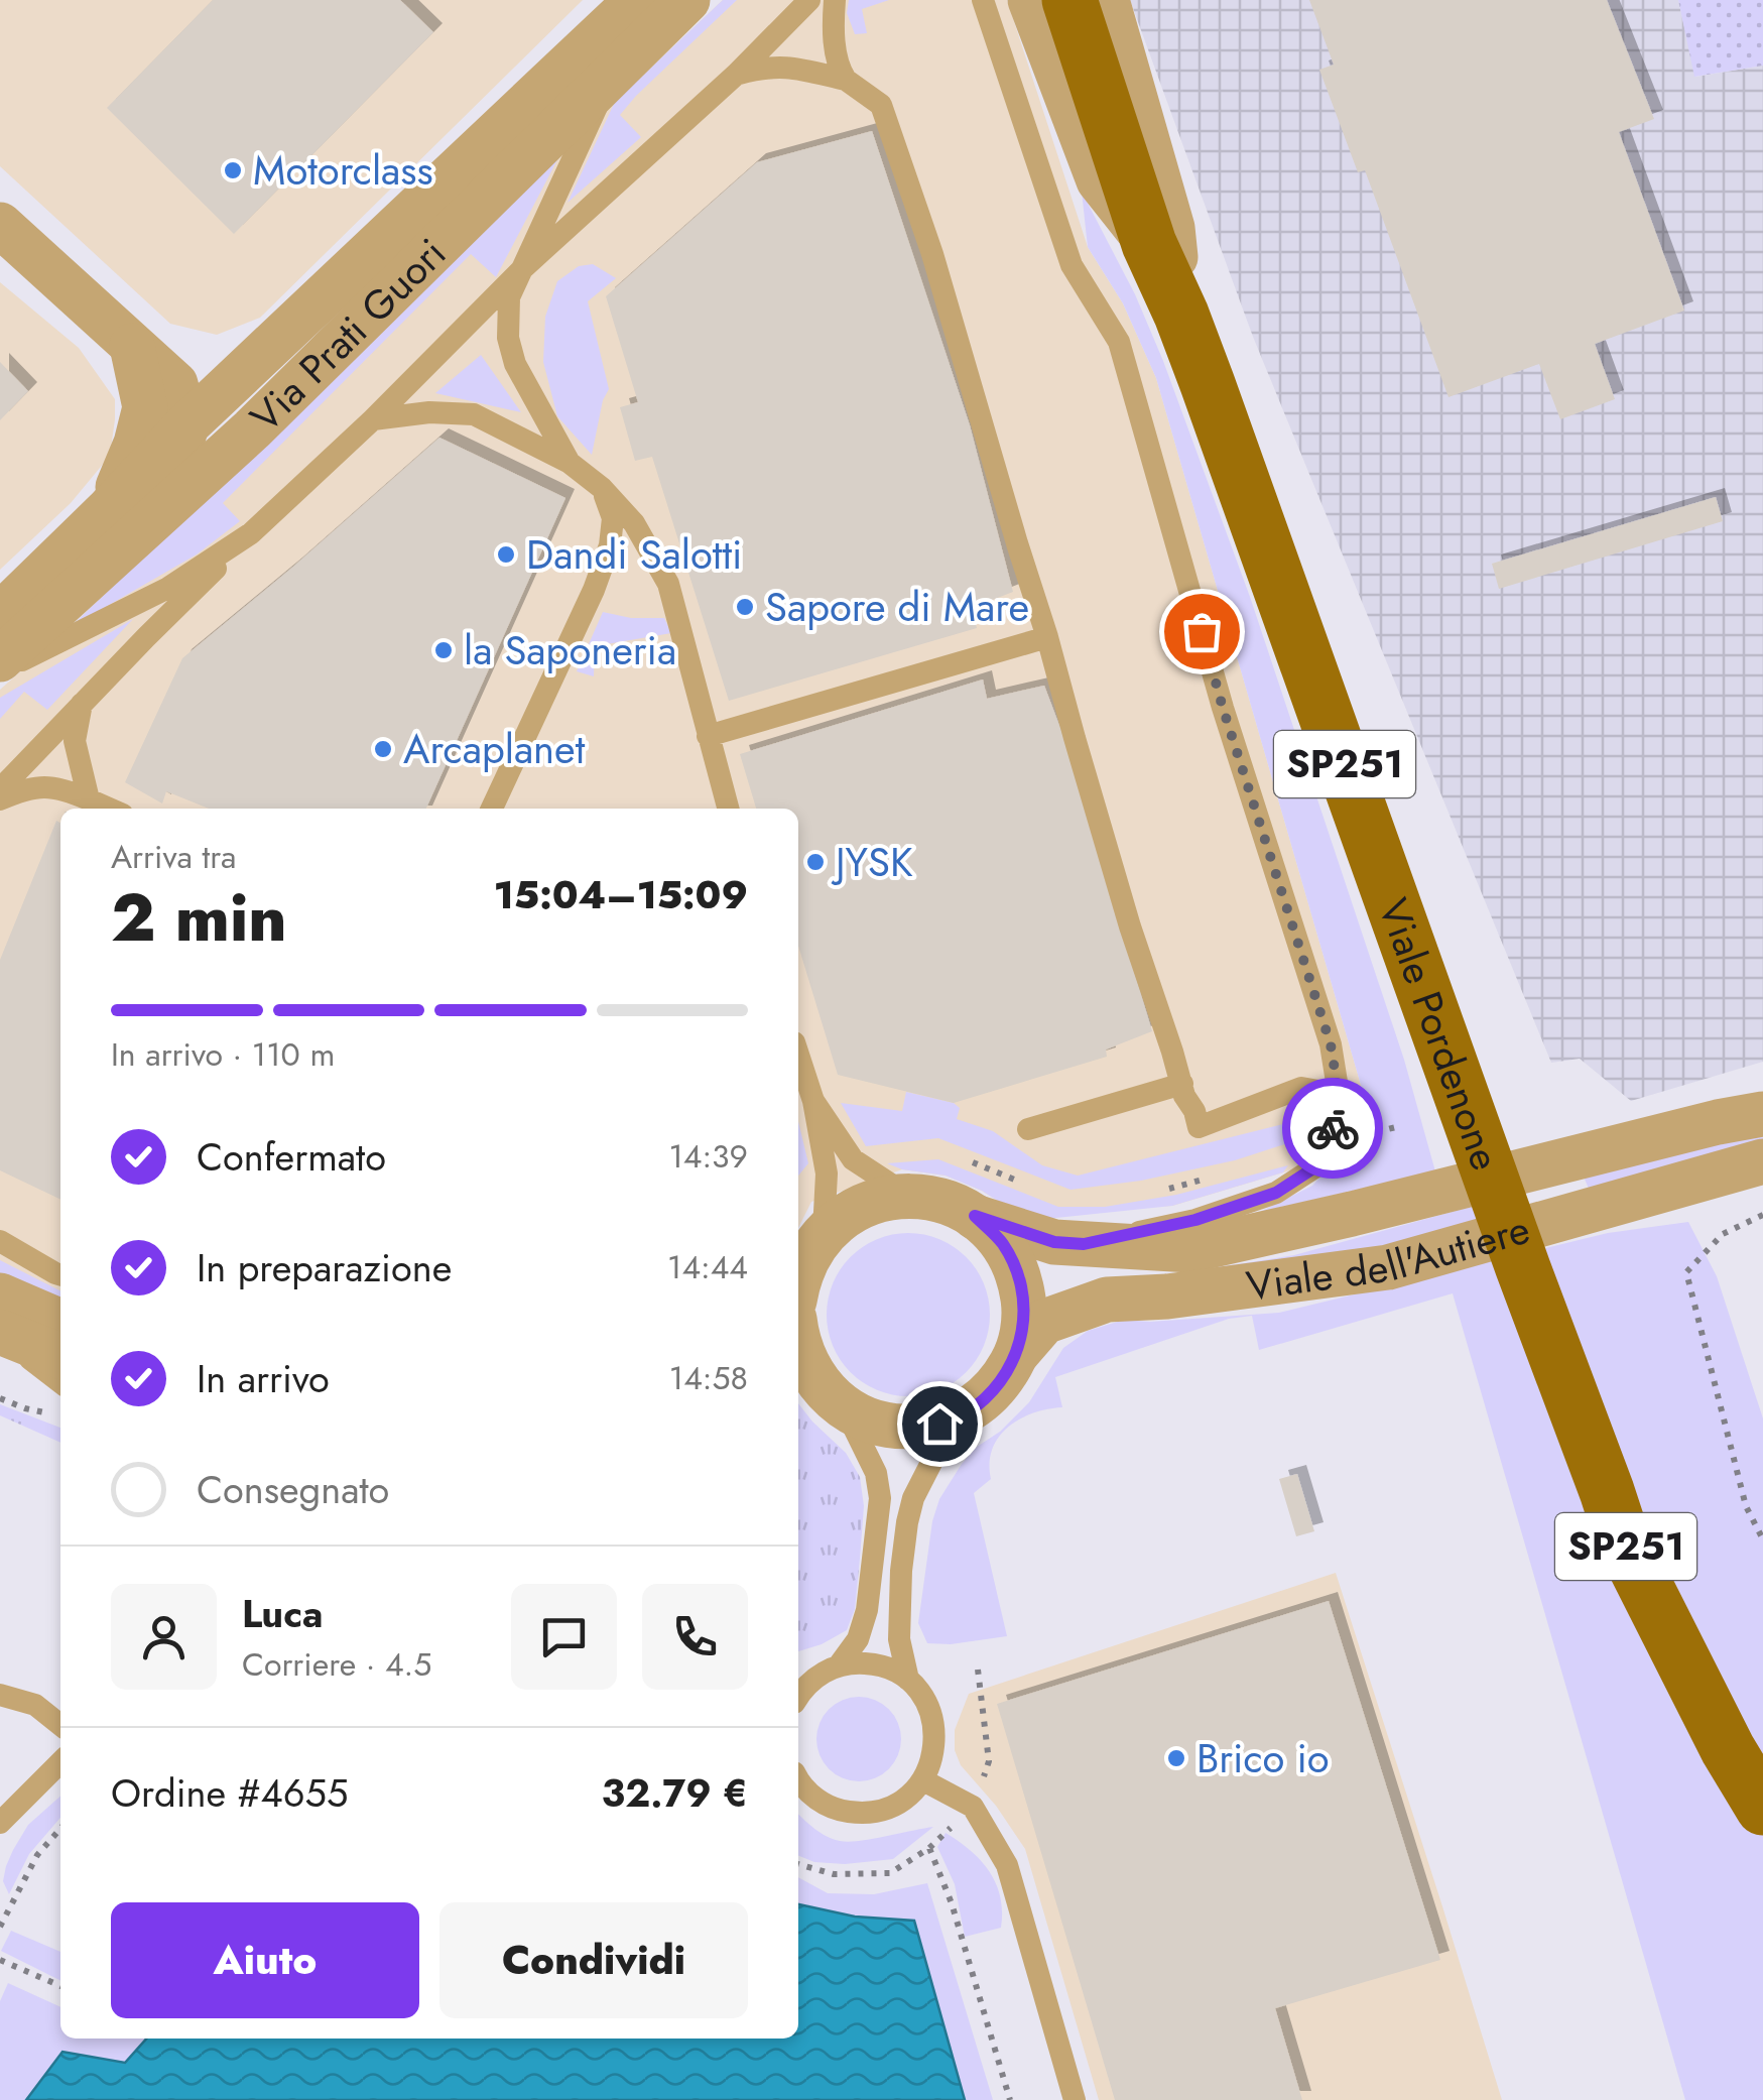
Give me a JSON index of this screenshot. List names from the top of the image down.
{
  "streets": {
    "main road": ["SP251", "Viale Pordenone"],
    "street": ["Via Prati Guori", "Viale dell'Autiere"]
  },
  "places": [
    "Motorclass",
    "Dandi Salotti",
    "Sapore di Mare",
    "la Saponeria",
    "Arcaplanet",
    "JYSK",
    "Brico io"
  ],
  "page": {
    "heading": ["2 min", "Arriva tra", "15:04–15:09"],
    "panel": [
      "Luca",
      "Corriere · 4.5",
      "Ordine #4655",
      "32.79 €"
    ],
    "bar": "In arrivo · 110 m",
    "list": [
      ["Confermato", "14:39"],
      ["In preparazione", "14:44"],
      ["In arrivo", "14:58"],
      "Consegnato"
    ],
    "buttons": ["Aiuto", "Condividi"]
  }
}
